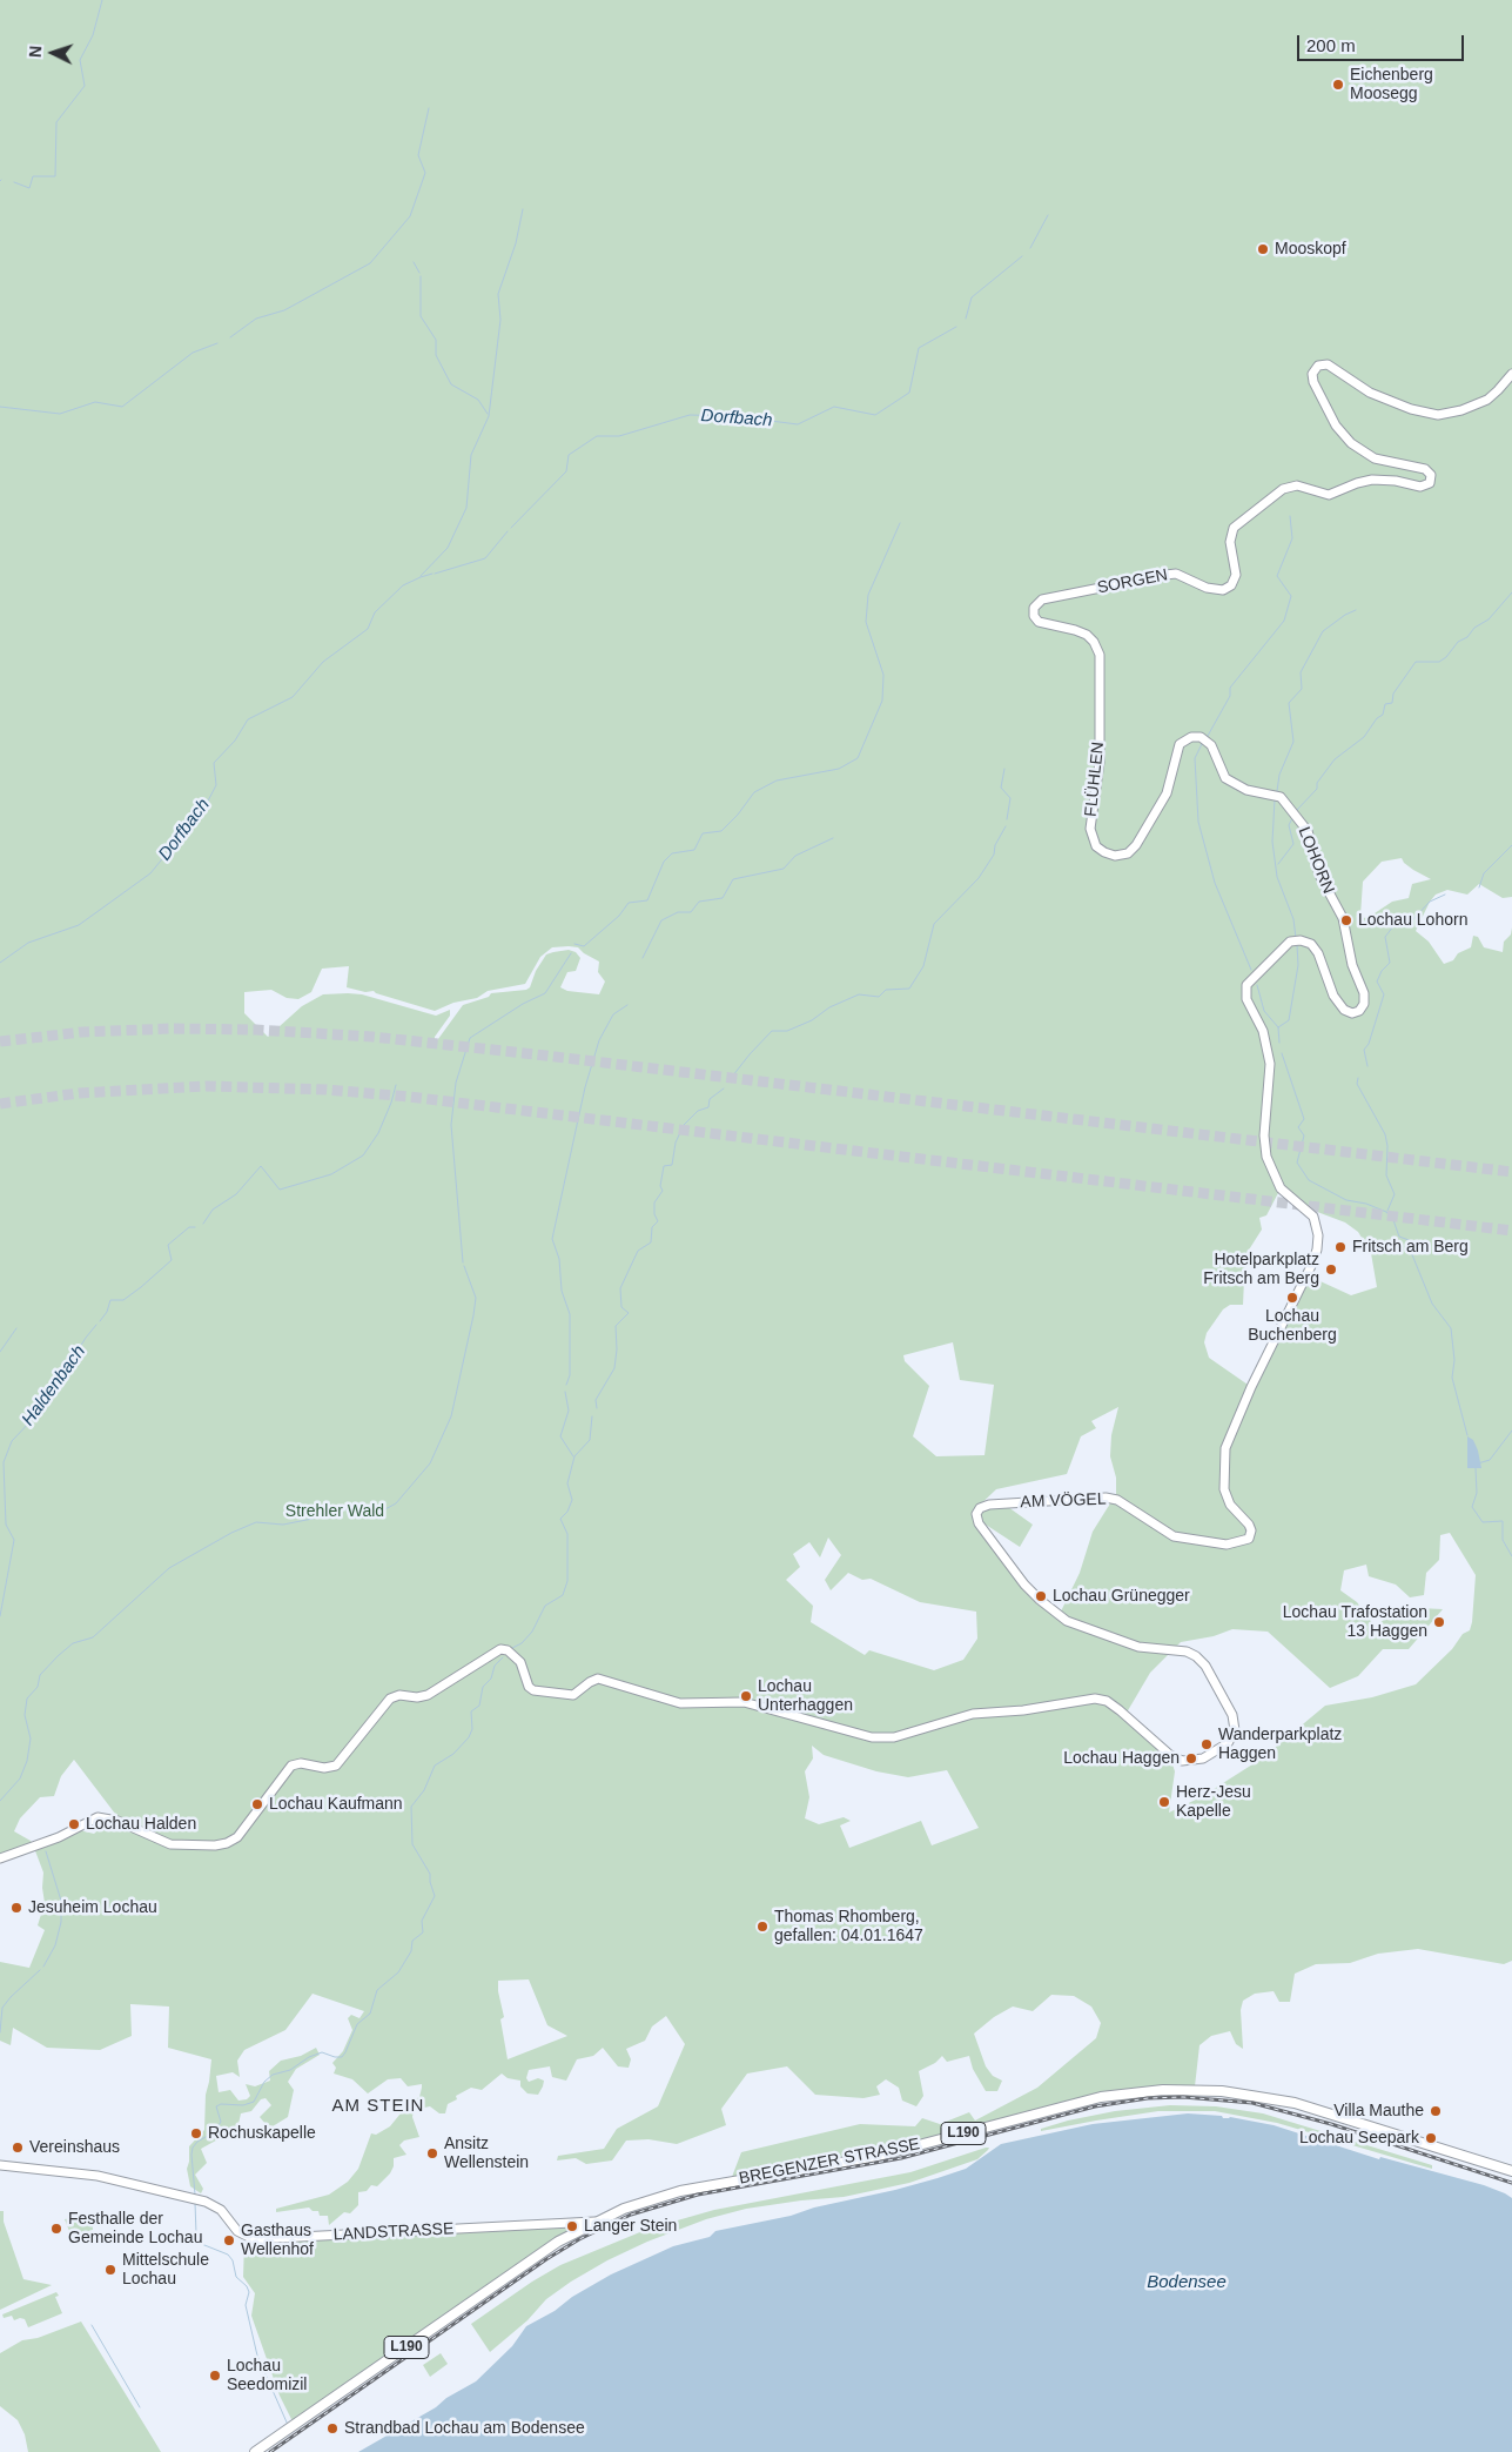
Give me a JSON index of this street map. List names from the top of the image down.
{
  "streets": {
    "main road": ["L190", "BREGENZER STRASSE"],
    "street": [
      "SORGEN",
      "FLÜHLEN",
      "LOHORN",
      "AM VÖGEL",
      "LANDSTRASSE"
    ]
  },
  "crossings": [
    ["SORGEN", "FLÜHLEN"],
    ["FLÜHLEN", "LOHORN"],
    ["LOHORN", "AM VÖGEL"],
    ["L190", "BREGENZER STRASSE"],
    ["L190", "LANDSTRASSE"],
    ["BREGENZER STRASSE", "LANDSTRASSE"]
  ],
  "districts": ["AM STEIN"],
  "water": ["Dorfbach", "Haldenbach", "Bodensee"],
  "parks": ["Strehler Wald"],
  "places": [
    "Eichenberg Moosegg",
    "Mooskopf",
    "Lochau Lohorn",
    "Fritsch am Berg",
    "Hotelparkplatz Fritsch am Berg",
    "Lochau Buchenberg",
    "Lochau Grünegger",
    "Lochau Trafostation 13 Haggen",
    "Lochau Unterhaggen",
    "Wanderparkplatz Haggen",
    "Lochau Haggen",
    "Herz-Jesu Kapelle",
    "Lochau Kaufmann",
    "Lochau Halden",
    "Jesuheim Lochau",
    "Thomas Rhomberg, gefallen: 04.01.1647",
    "Villa Mauthe",
    "Rochuskapelle",
    "Lochau Seepark",
    "Vereinshaus",
    "Ansitz Wellenstein",
    "Langer Stein",
    "Festhalle der Gemeinde Lochau",
    "Gasthaus Wellenhof",
    "Mittelschule Lochau",
    "Lochau Seedomizil",
    "Strandbad Lochau am Bodensee"
  ],
  "scale_bar": "200 m",
  "north": "left"
}
